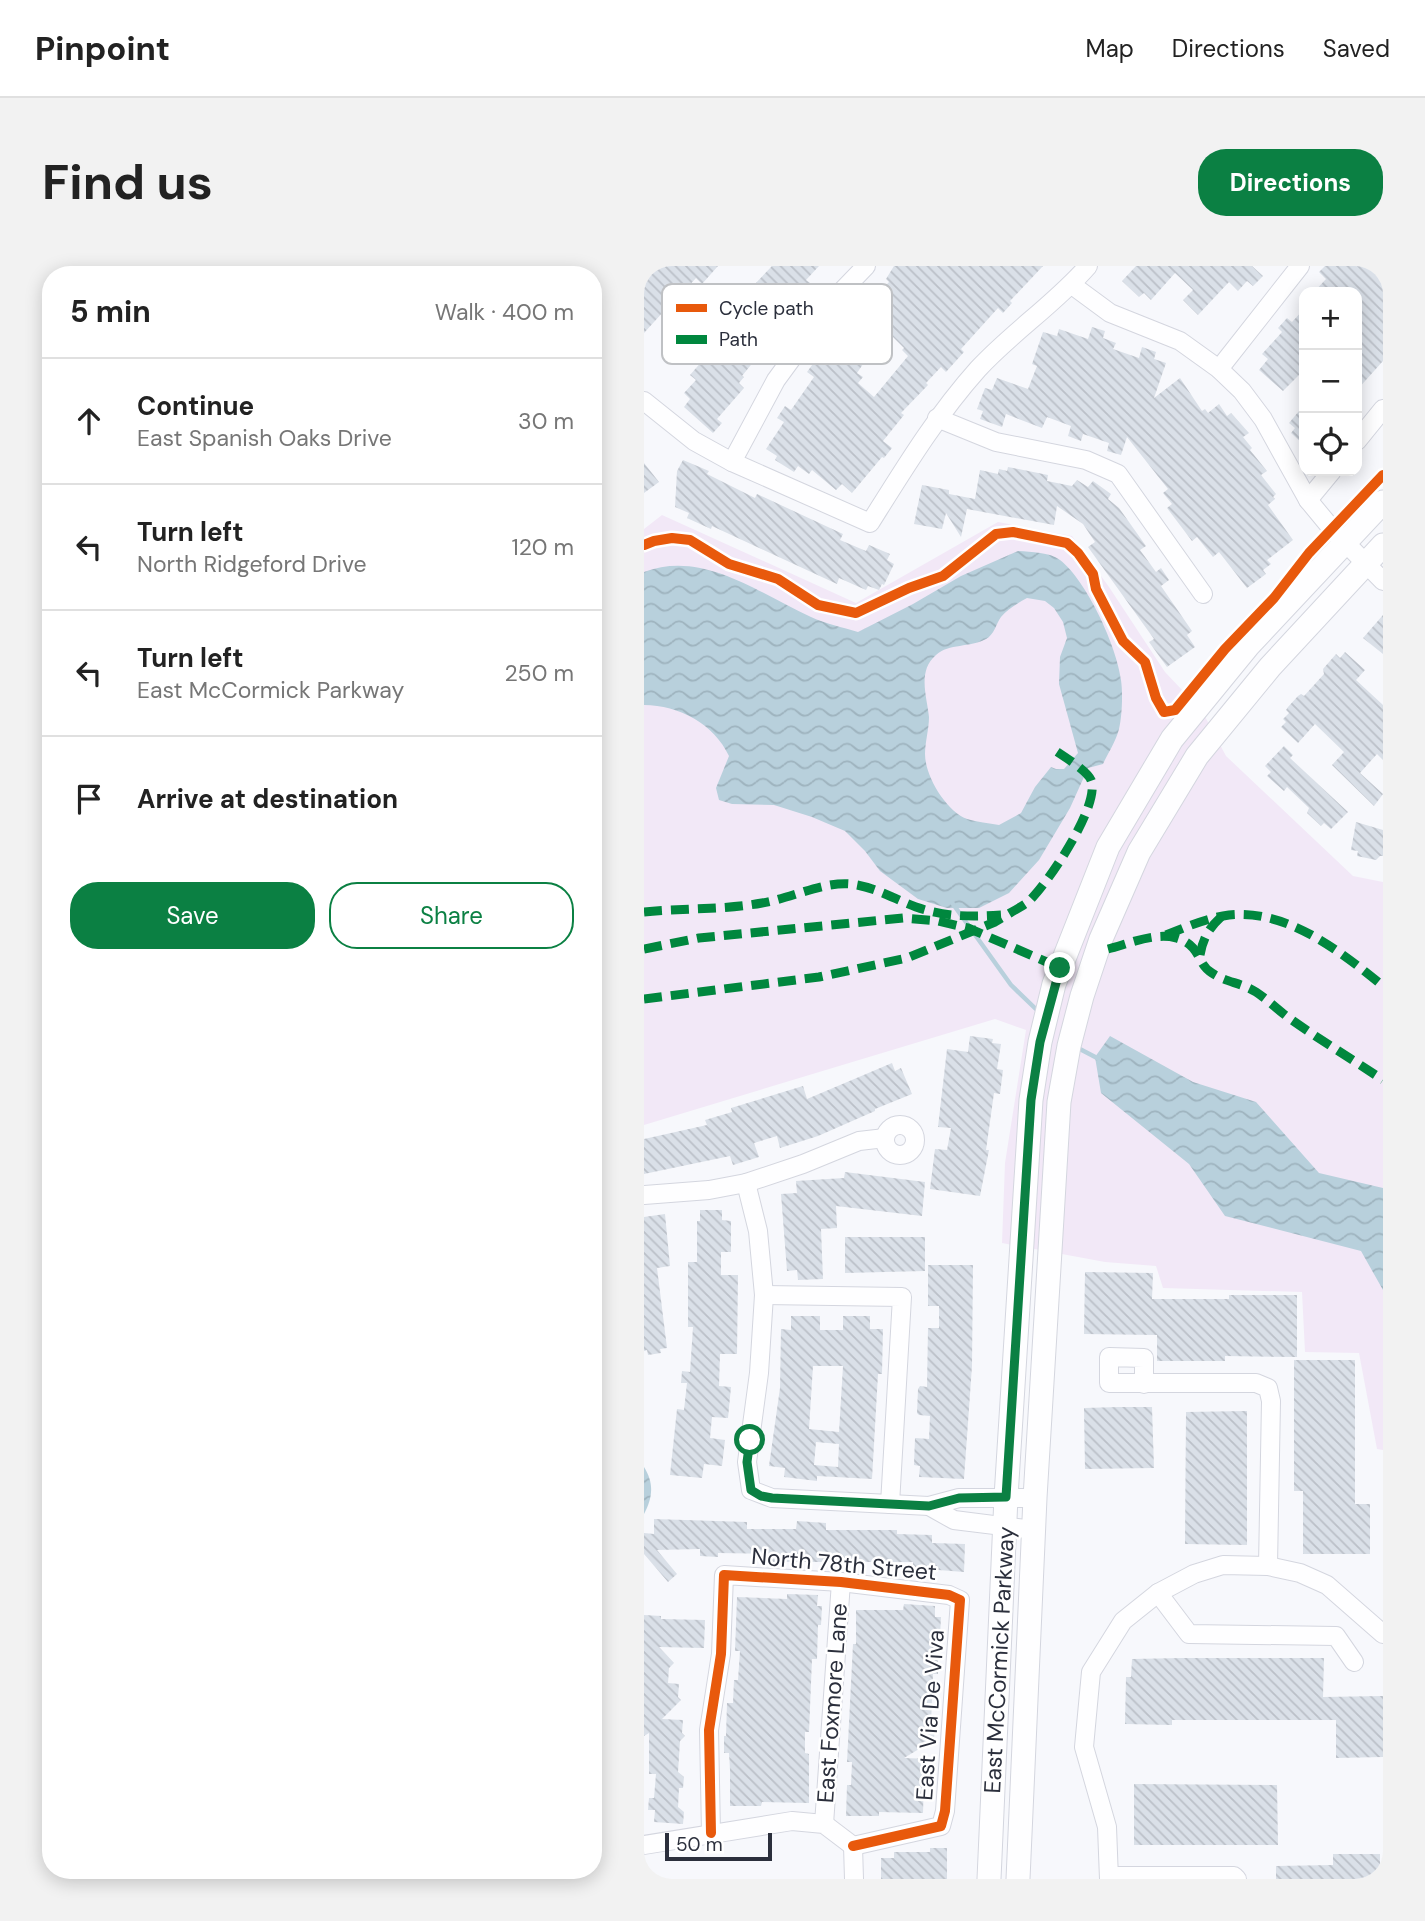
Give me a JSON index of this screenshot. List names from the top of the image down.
{
  "streets": {
    "main road": ["East McCormick Parkway"],
    "street": ["North 78th Street", "East Foxmore Lane", "East Via De Viva"]
  },
  "crossings": [
    ["North 78th Street", "East Foxmore Lane"],
    ["North 78th Street", "East Via De Viva"]
  ],
  "legend": ["Cycle path", "Path"],
  "scale_bar": "50 m",
  "page": {
    "header": "Pinpoint",
    "nav": ["Map", "Directions", "Saved"],
    "buttons": [
      "Directions",
      ["Save", "Share"]
    ],
    "title": "Find us",
    "heading": ["5 min", "Walk · 400 m"],
    "map_buttons": ["+", "−"],
    "list": [
      ["Continue", "East Spanish Oaks Drive", "30 m"],
      ["Turn left", "North Ridgeford Drive", "120 m"],
      ["Turn left", "East McCormick Parkway", "250 m"],
      "Arrive at destination"
    ],
    "scale": "50 m"
  }
}
